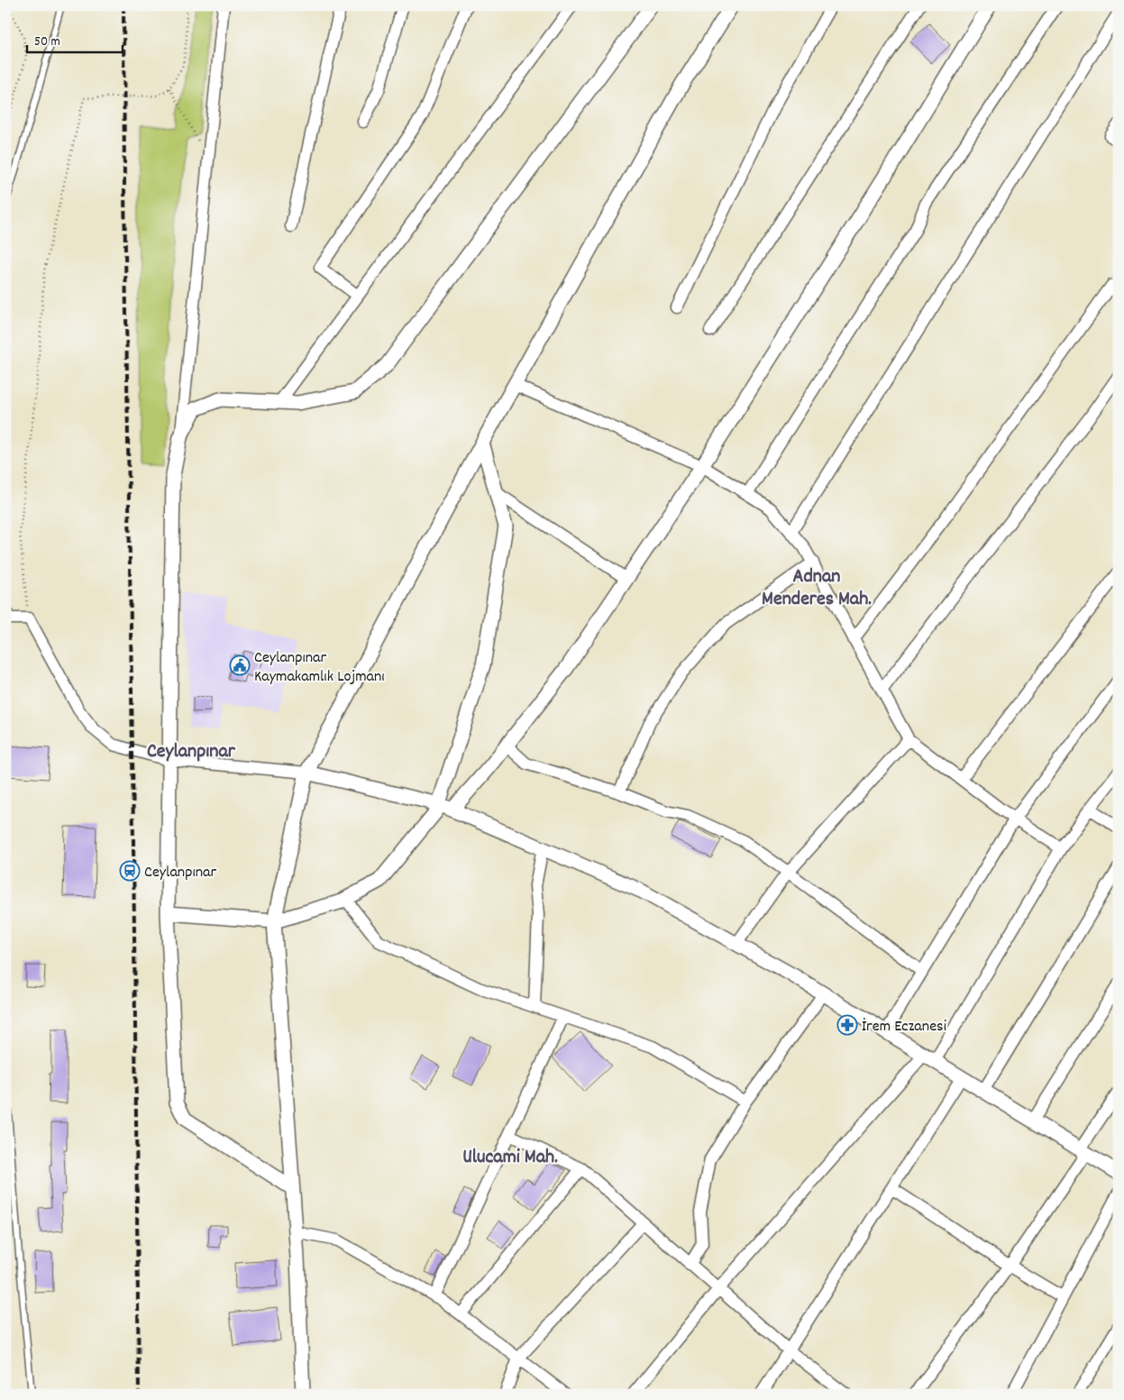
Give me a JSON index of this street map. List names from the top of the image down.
{
  "districts": ["Adnan Menderes Mah.", "Ceylanpınar", "Ulucami Mah."],
  "places": {
    "public building": ["Ceylanpınar Kaymakamlık Lojmanı"],
    "station": ["Ceylanpınar"],
    "pharmacy": ["İrem Eczanesi"]
  },
  "scale_bar": "50 m"
}
